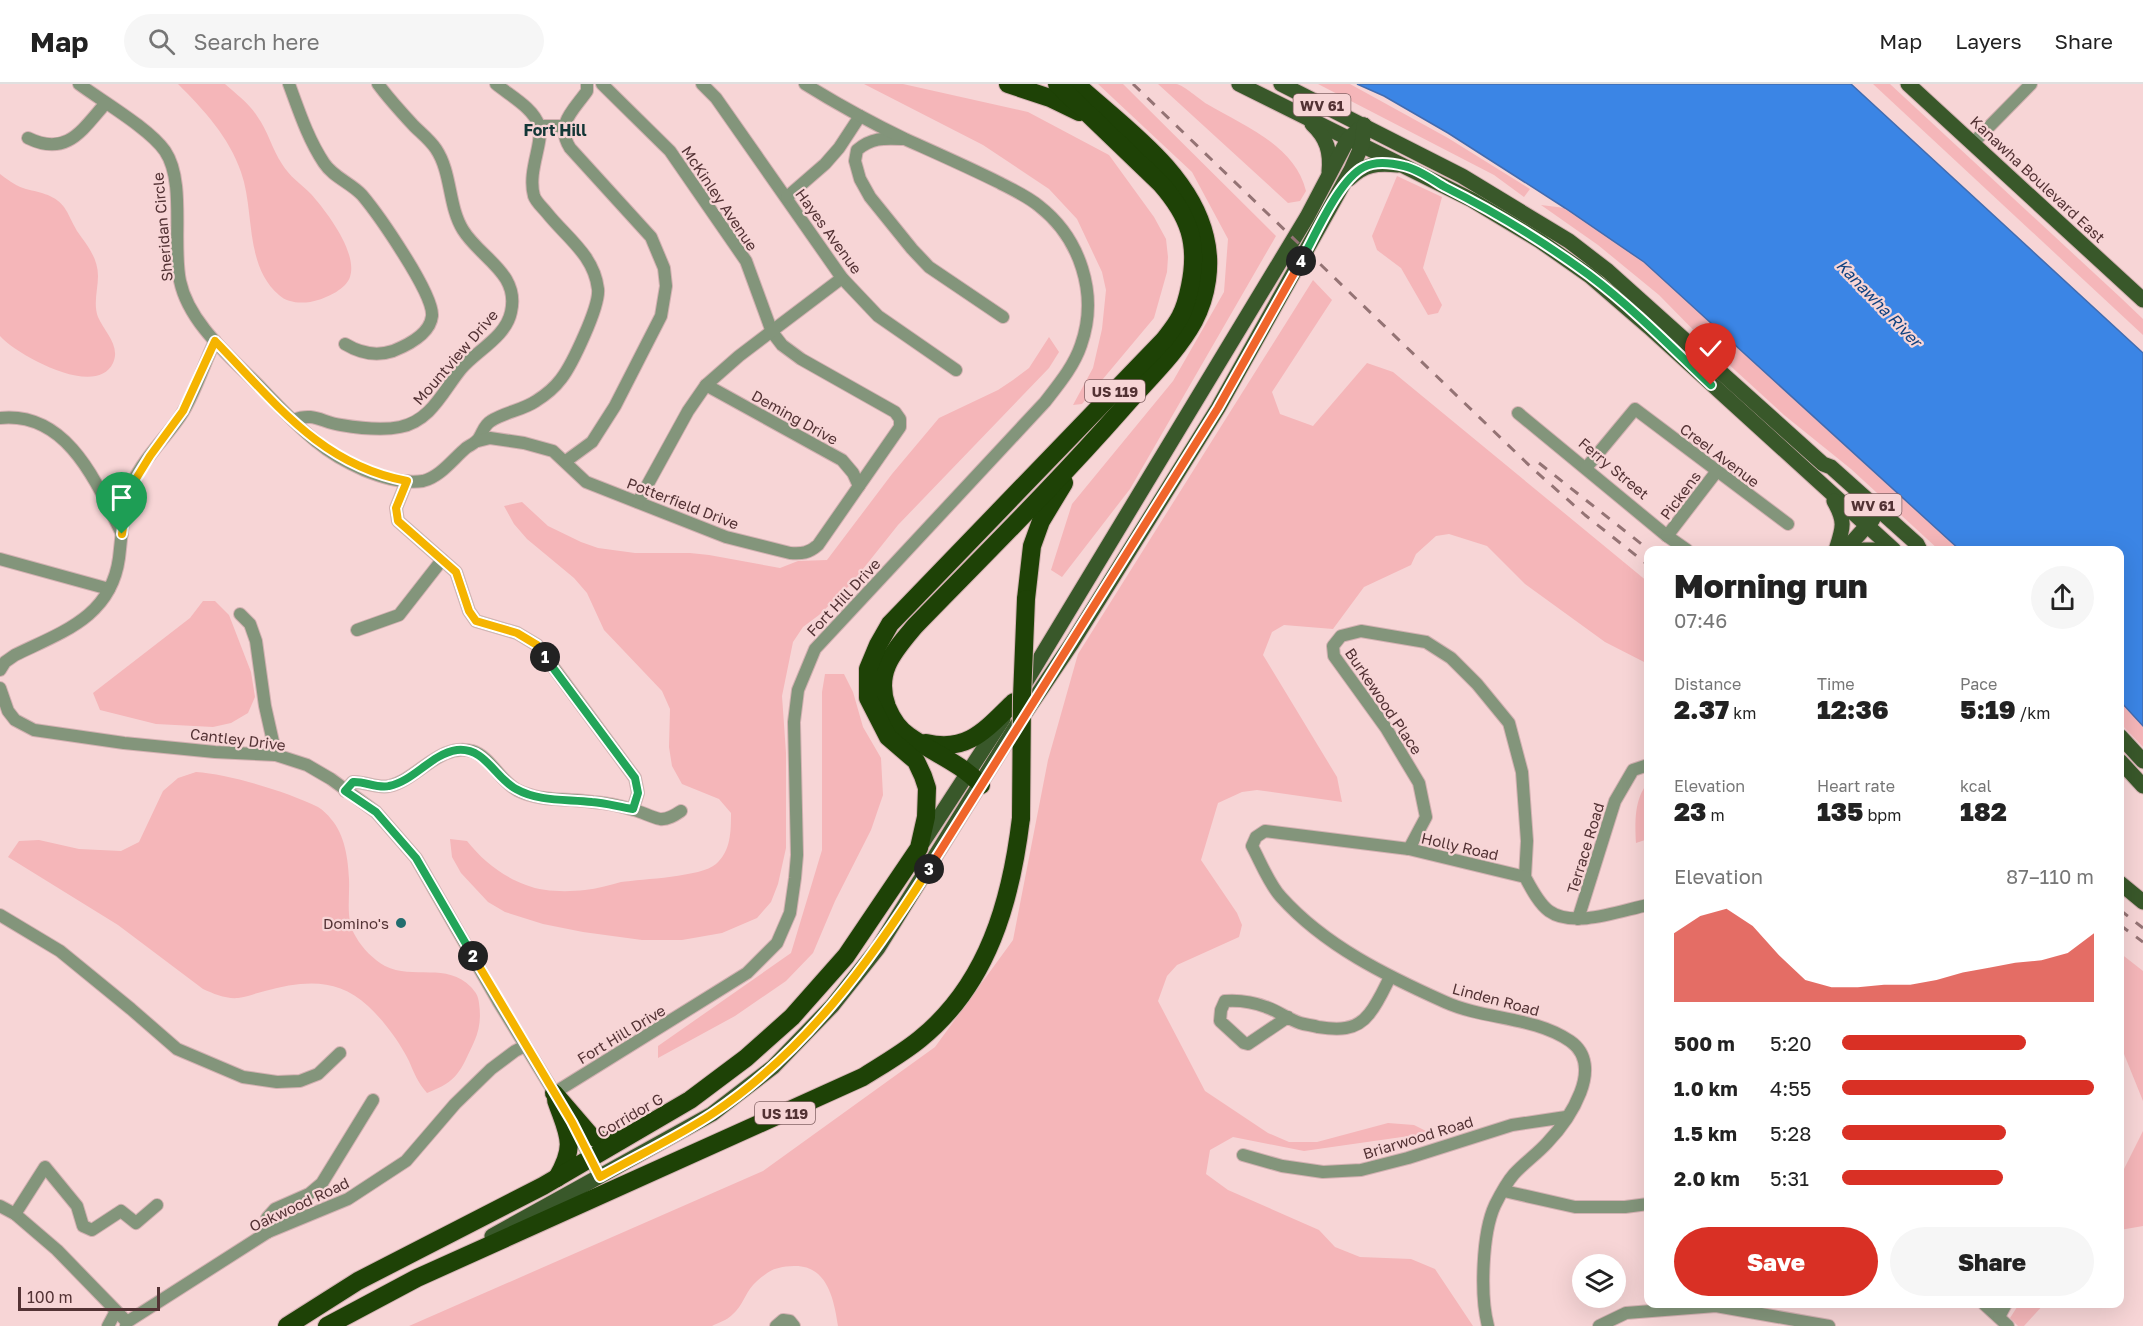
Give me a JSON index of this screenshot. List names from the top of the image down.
{
  "streets": {
    "highway": ["US 119", "Corridor G"],
    "main road": ["WV 61", "Kanawha Boulevard East"],
    "street": [
      "McKinley Avenue",
      "Sheridan Circle",
      "Hayes Avenue",
      "Mountview Drive",
      "Deming Drive",
      "Creel Avenue",
      "Ferry Street",
      "Pickens",
      "Potterfield Drive",
      "Fort Hill Drive",
      "Burkewood Place",
      "Cantley Drive",
      "Holly Road",
      "Terrace Road",
      "Linden Road",
      "Briarwood Road",
      "Oakwood Road"
    ]
  },
  "crossings": [
    ["McKinley Avenue", "Potterfield Drive"],
    ["Sheridan Circle", "Mountview Drive"],
    ["Sheridan Circle", "Potterfield Drive"],
    ["US 119", "Corridor G"],
    ["Deming Drive", "Potterfield Drive"],
    ["Creel Avenue", "Ferry Street"],
    ["Creel Avenue", "Pickens"],
    ["Ferry Street", "Pickens"],
    ["Fort Hill Drive", "Cantley Drive"],
    ["Burkewood Place", "Holly Road"],
    ["Cantley Drive", "Corridor G"],
    ["Cantley Drive", "Oakwood Road"],
    ["Holly Road", "Linden Road"],
    ["Linden Road", "Briarwood Road"]
  ],
  "districts": ["Fort Hill"],
  "water": ["Kanawha River"],
  "places": ["Domino's"],
  "scale_bar": "100 m",
  "page": {
    "header": "Map",
    "search": "Search here",
    "nav": ["Map", "Layers", "Share"],
    "pins": [
      "4",
      "1",
      "3",
      "2"
    ],
    "heading": ["Morning run", "07:46"],
    "stats": [
      ["Distance", "2.37 km"],
      ["Time", "12:36"],
      ["Pace", "5:19 /km"],
      ["Elevation", "23 m"],
      ["Heart rate", "135 bpm"],
      ["kcal", "182"]
    ],
    "chart": ["Elevation", "87–110 m"],
    "list": [
      {
        "name": "500 m",
        "note": "5:20"
      },
      {
        "name": "1.0 km",
        "note": "4:55"
      },
      {
        "name": "1.5 km",
        "note": "5:28"
      },
      {
        "name": "2.0 km",
        "note": "5:31"
      }
    ],
    "buttons": ["Save", "Share"],
    "scale": "100 m"
  }
}
